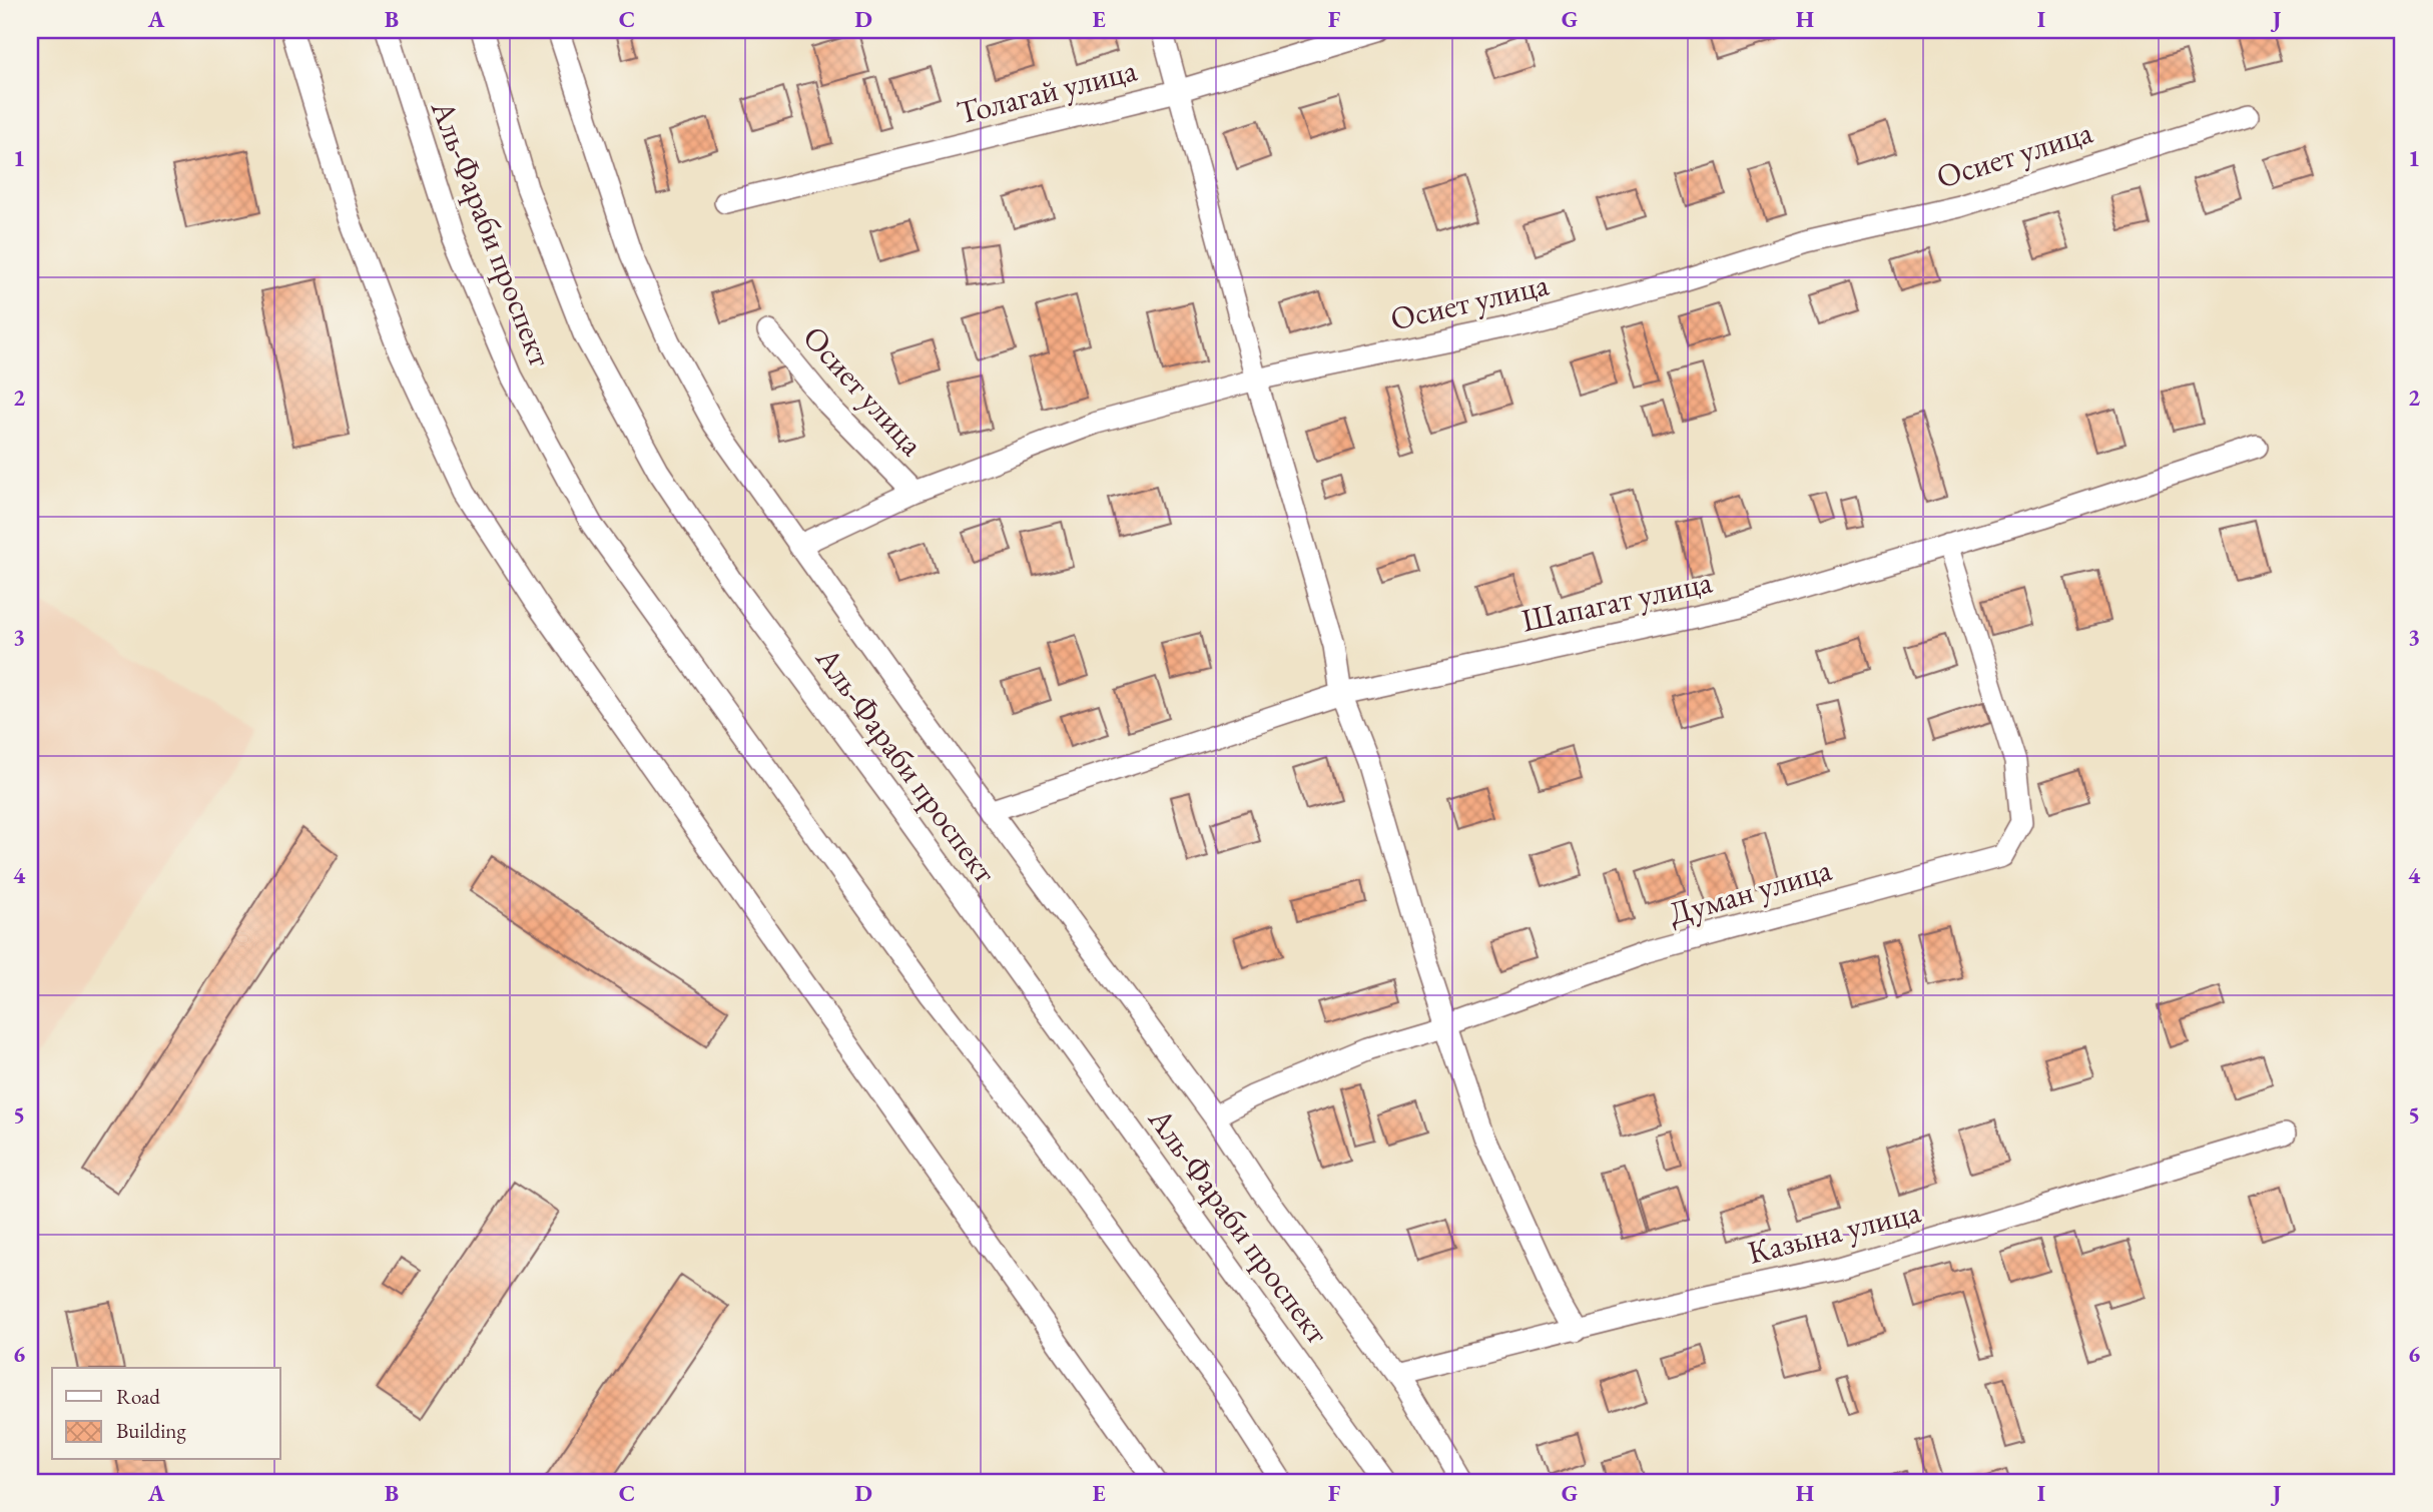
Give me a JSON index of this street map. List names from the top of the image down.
{
  "streets": {
    "street": [
      "Толагай улица",
      "Осиет улица",
      "Аль-Фараби проспект",
      "Шапагат улица",
      "Думан улица",
      "Казына улица"
    ]
  },
  "crossings": [
    ["Шапагат улица", "Думан улица"]
  ],
  "legend": ["Road", "Building"],
  "grid": {
    "columns": [
      "A",
      "B",
      "C",
      "D",
      "E",
      "F",
      "G",
      "H",
      "I",
      "J"
    ],
    "rows": [
      "1",
      "2",
      "3",
      "4",
      "5",
      "6"
    ]
  }
}
